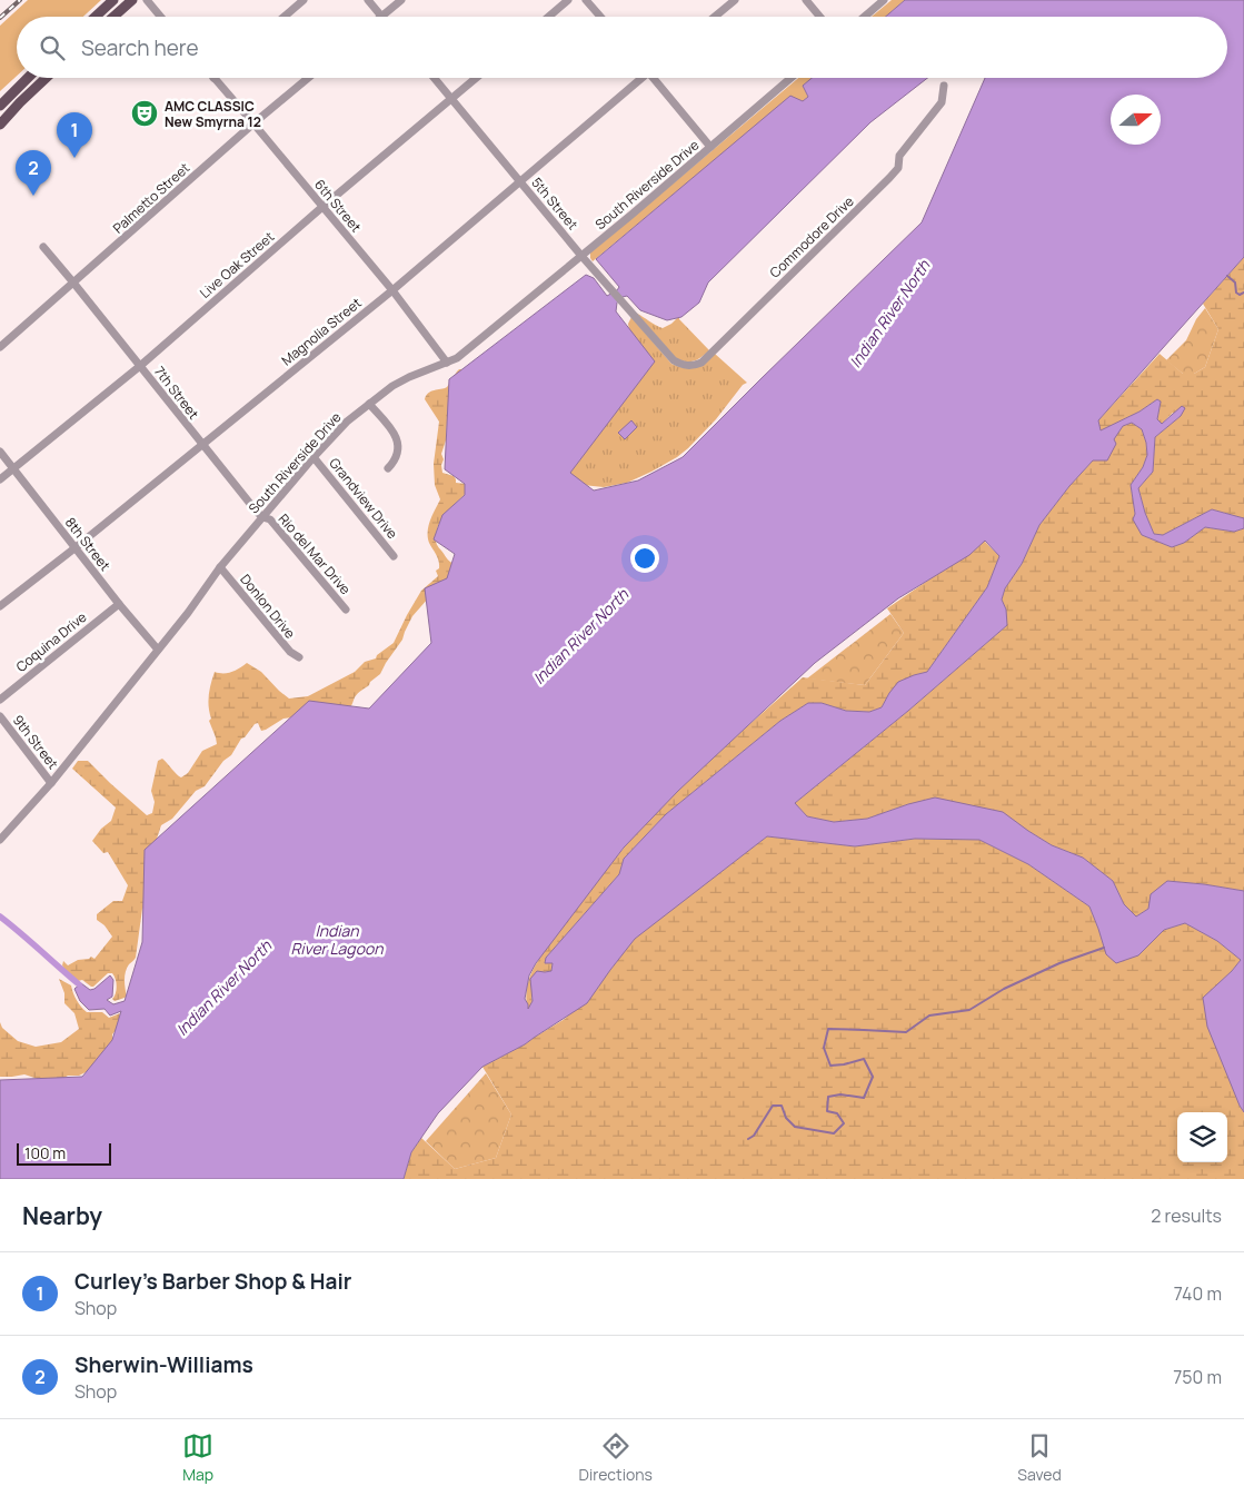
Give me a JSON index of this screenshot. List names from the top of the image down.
{
  "streets": {
    "street": [
      "South Riverside Drive",
      "Palmetto Street",
      "5th Street",
      "6th Street",
      "Commodore Drive",
      "Live Oak Street",
      "Magnolia Street",
      "7th Street",
      "Grandview Drive",
      "8th Street",
      "Rio del Mar Drive",
      "Donlon Drive",
      "Coquina Drive",
      "9th Street"
    ]
  },
  "crossings": [
    ["South Riverside Drive", "5th Street"],
    ["South Riverside Drive", "6th Street"],
    ["South Riverside Drive", "7th Street"],
    ["South Riverside Drive", "Grandview Drive"],
    ["South Riverside Drive", "8th Street"],
    ["South Riverside Drive", "Rio del Mar Drive"],
    ["South Riverside Drive", "Donlon Drive"],
    ["South Riverside Drive", "9th Street"],
    ["Palmetto Street", "6th Street"],
    ["Palmetto Street", "7th Street"],
    ["5th Street", "Commodore Drive"],
    ["5th Street", "Live Oak Street"],
    ["5th Street", "Magnolia Street"],
    ["6th Street", "Live Oak Street"],
    ["6th Street", "Magnolia Street"],
    ["Live Oak Street", "7th Street"],
    ["Live Oak Street", "8th Street"],
    ["Magnolia Street", "7th Street"],
    ["Magnolia Street", "8th Street"],
    ["7th Street", "Rio del Mar Drive"],
    ["8th Street", "Coquina Drive"]
  ],
  "water": ["Indian River North", "Indian River Lagoon"],
  "places": {
    "theatre": ["AMC CLASSIC New Smyrna 12"]
  },
  "scale_bar": "100 m",
  "north": "right",
  "page": {
    "search": "Search here",
    "pins": ["1", "2"],
    "scale": "100 m",
    "heading": ["Nearby", "2 results"],
    "list": [
      {
        "mark": "1",
        "name": "Curley's Barber Shop & Hair",
        "note": "Shop",
        "value": "740 m"
      },
      {
        "mark": "2",
        "name": "Sherwin-Williams",
        "note": "Shop",
        "value": "750 m"
      }
    ],
    "nav": ["Map", "Directions", "Saved"]
  }
}
